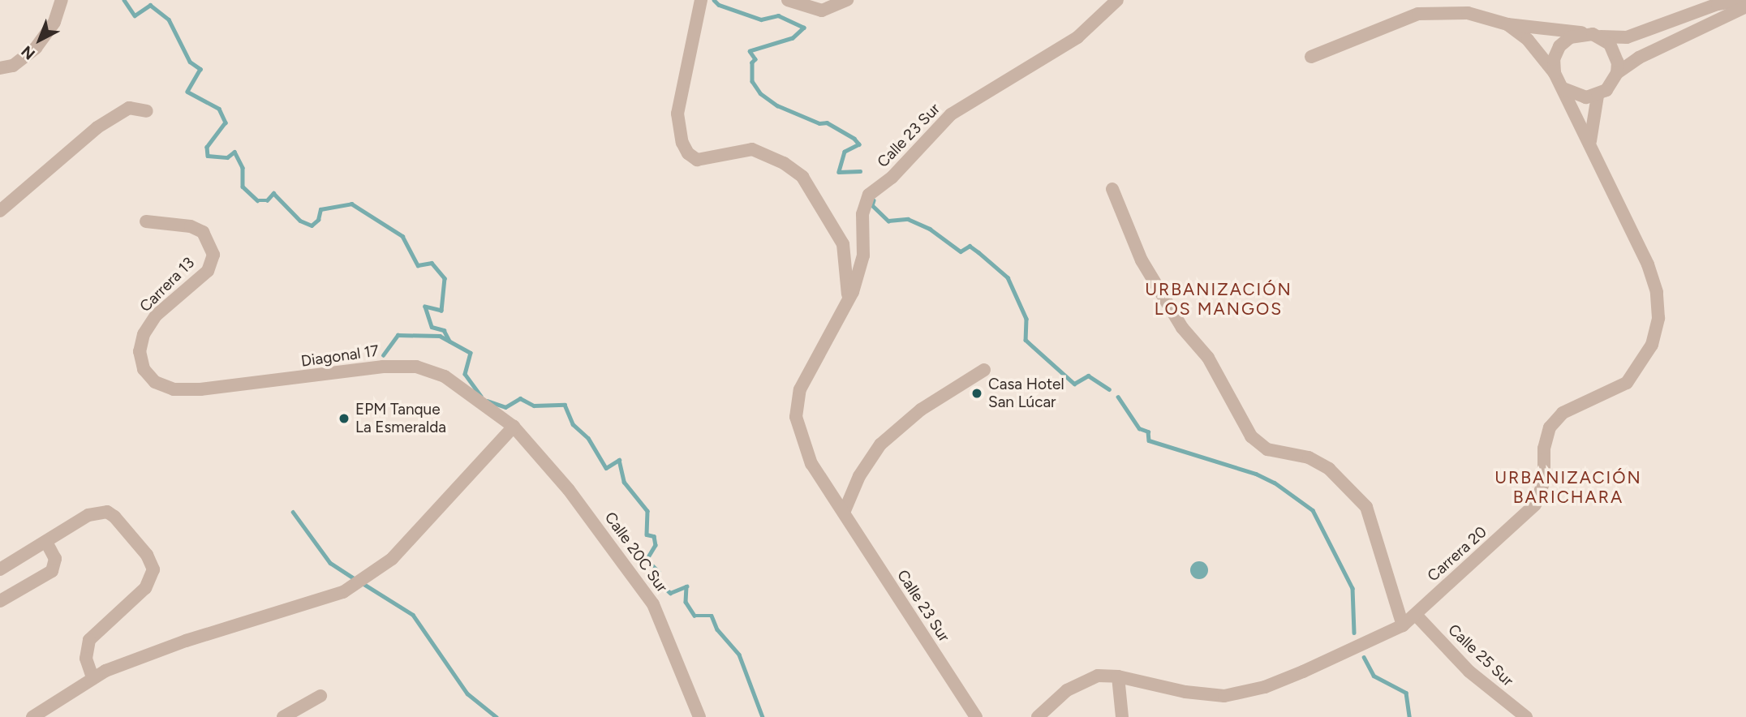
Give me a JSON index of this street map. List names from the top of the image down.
{
  "streets": {
    "street": [
      "Calle 23 Sur",
      "Carrera 13",
      "Diagonal 17",
      "Calle 20C Sur",
      "Carrera 20",
      "Calle 25 Sur"
    ]
  },
  "crossings": [
    ["Carrera 13", "Diagonal 17"],
    ["Diagonal 17", "Calle 20C Sur"],
    ["Carrera 20", "Calle 25 Sur"]
  ],
  "districts": ["URBANIZACIÓN LOS MANGOS", "URBANIZACIÓN BARICHARA"],
  "places": ["Casa Hotel San Lúcar", "EPM Tanque La Esmeralda"],
  "north": "bottom left"
}
